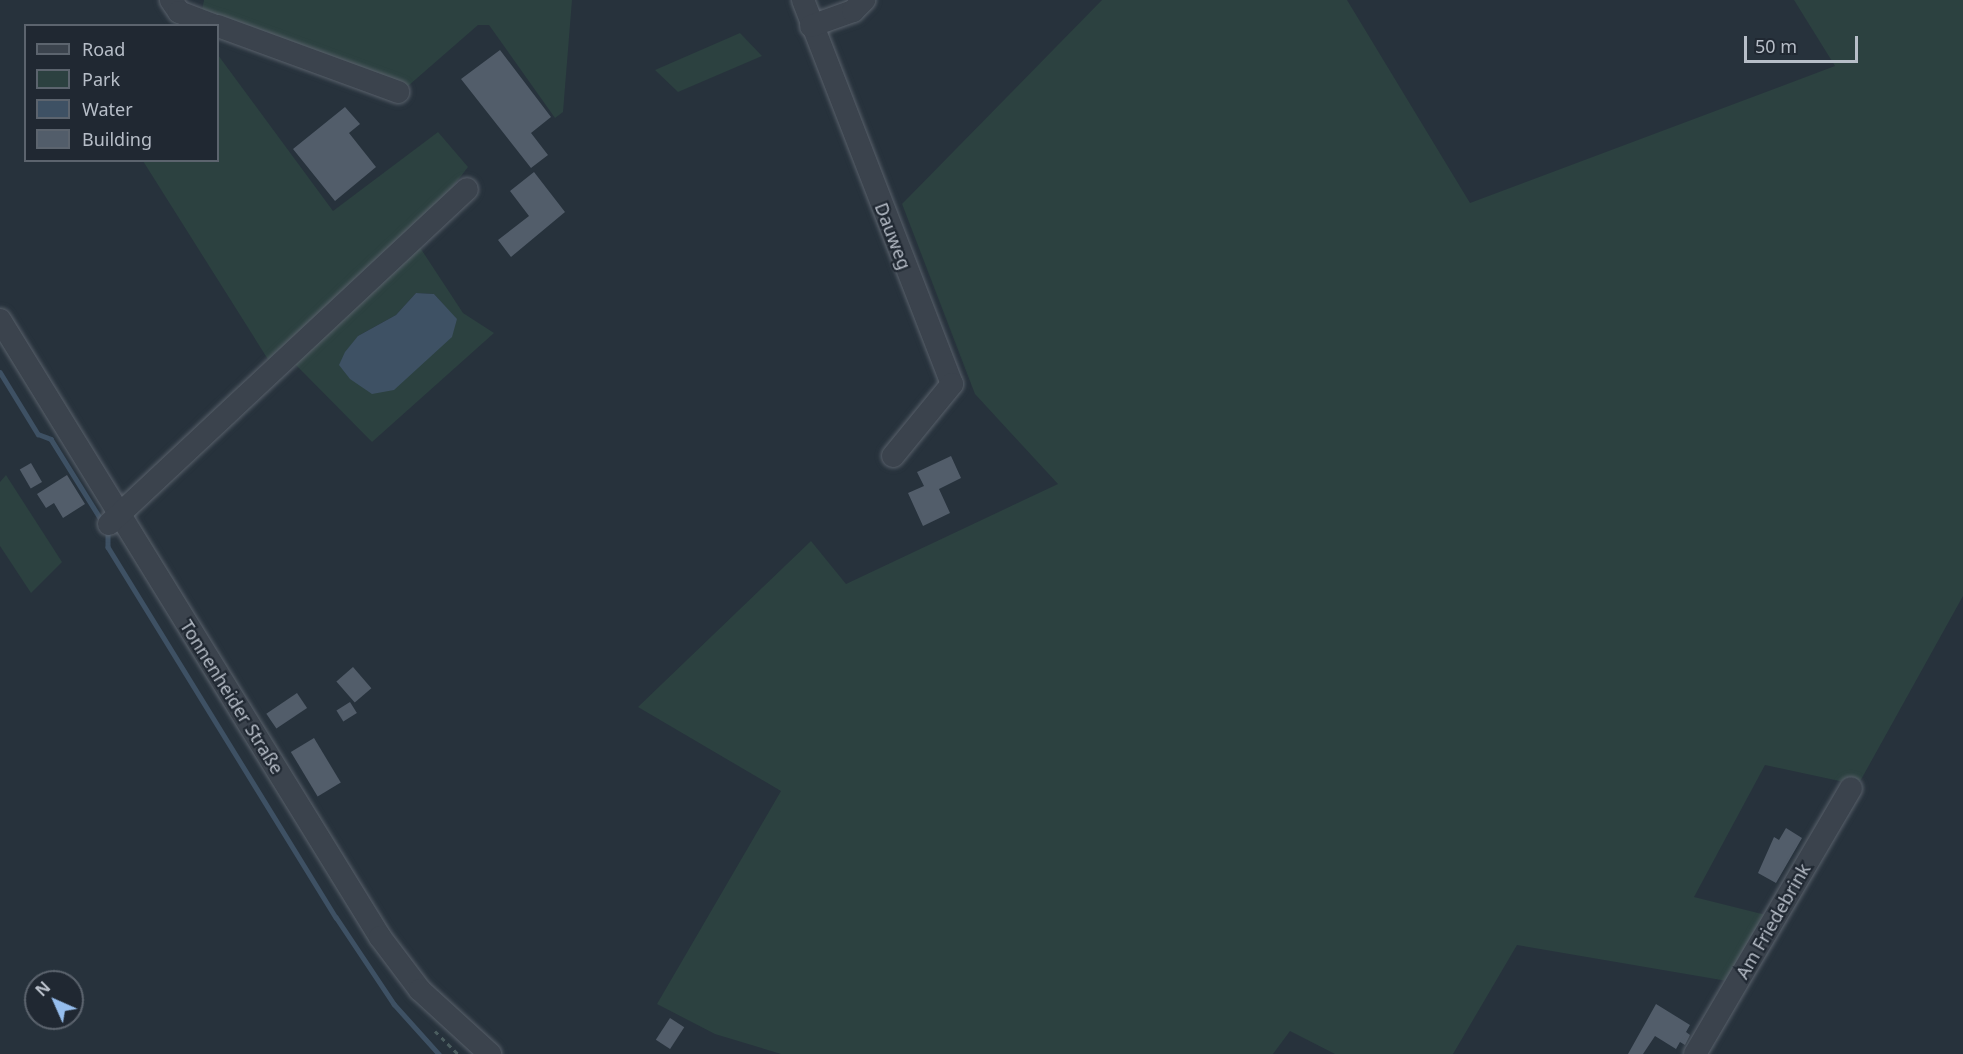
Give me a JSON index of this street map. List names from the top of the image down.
{
  "streets": {
    "street": ["Dauweg", "Tonnenheider Straße", "Am Friedebrink"]
  },
  "legend": [
    "Road",
    "Park",
    "Water",
    "Building"
  ],
  "scale_bar": "50 m",
  "north": "top left"
}
